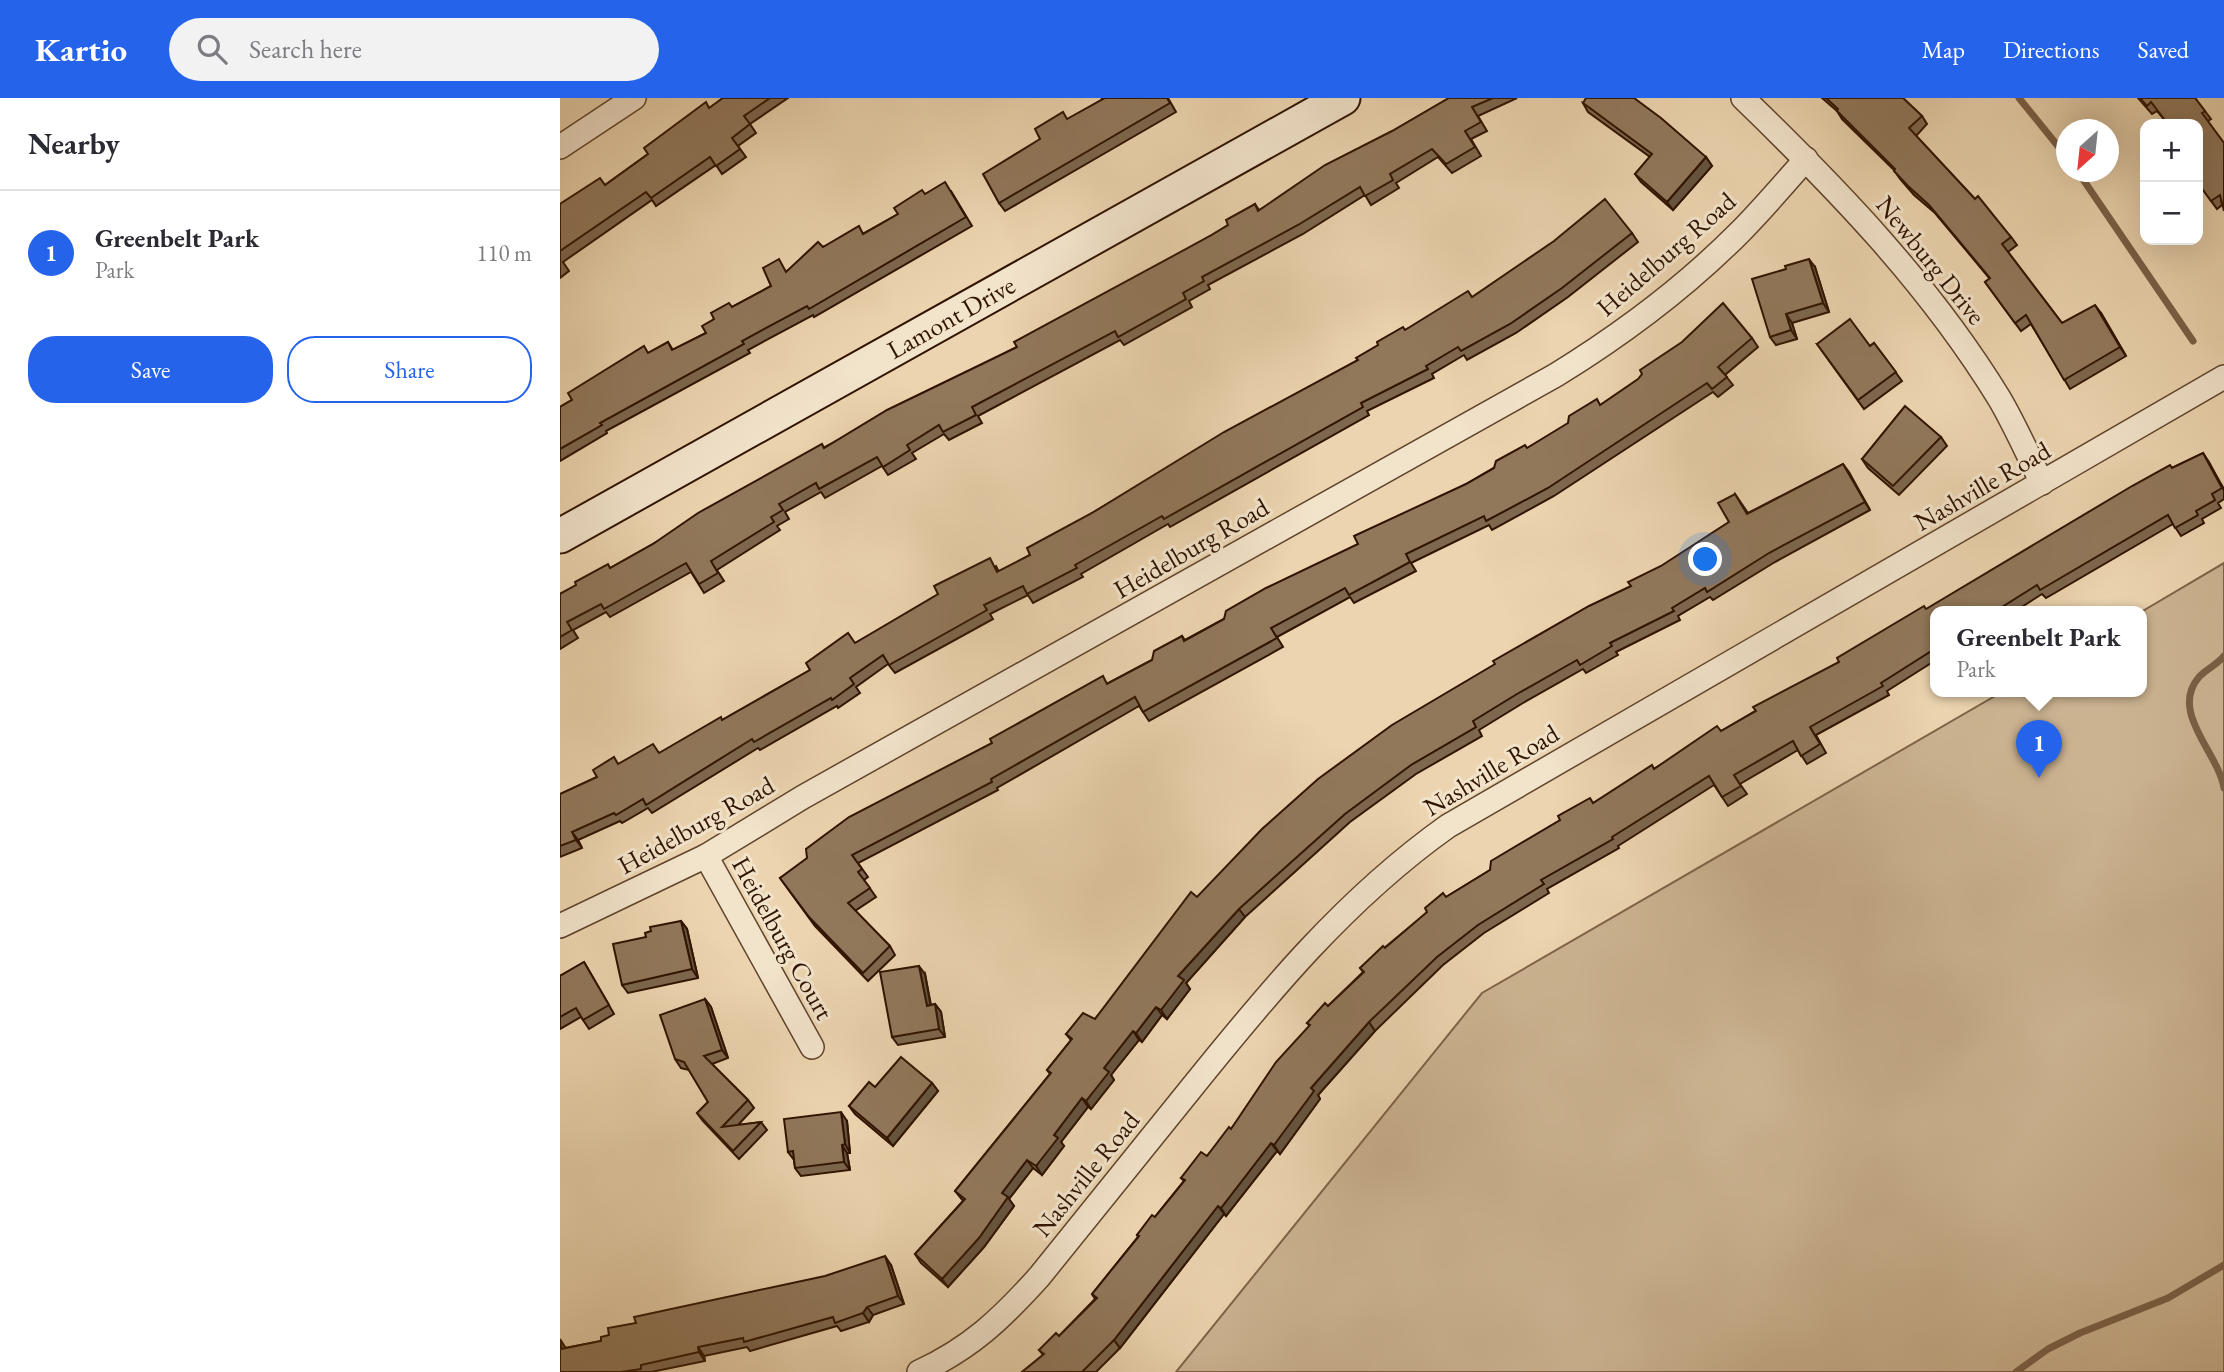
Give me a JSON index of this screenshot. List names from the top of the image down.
{
  "streets": {
    "street": [
      "Heidelburg Road",
      "Newburg Drive",
      "Lamont Drive",
      "Nashville Road",
      "Heidelburg Court"
    ]
  },
  "crossings": [
    ["Heidelburg Road", "Newburg Drive"],
    ["Heidelburg Road", "Heidelburg Court"],
    ["Newburg Drive", "Nashville Road"]
  ],
  "north": "bottom left",
  "page": {
    "header": "Kartio",
    "search": "Search here",
    "nav": ["Map", "Directions", "Saved"],
    "heading": "Nearby",
    "map_buttons": ["+", "−"],
    "list": [
      {
        "mark": "1",
        "name": "Greenbelt Park",
        "note": "Park",
        "value": "110 m"
      }
    ],
    "buttons": ["Save", "Share"],
    "popup": ["Greenbelt Park", "Park"],
    "pins": "1"
  }
}
